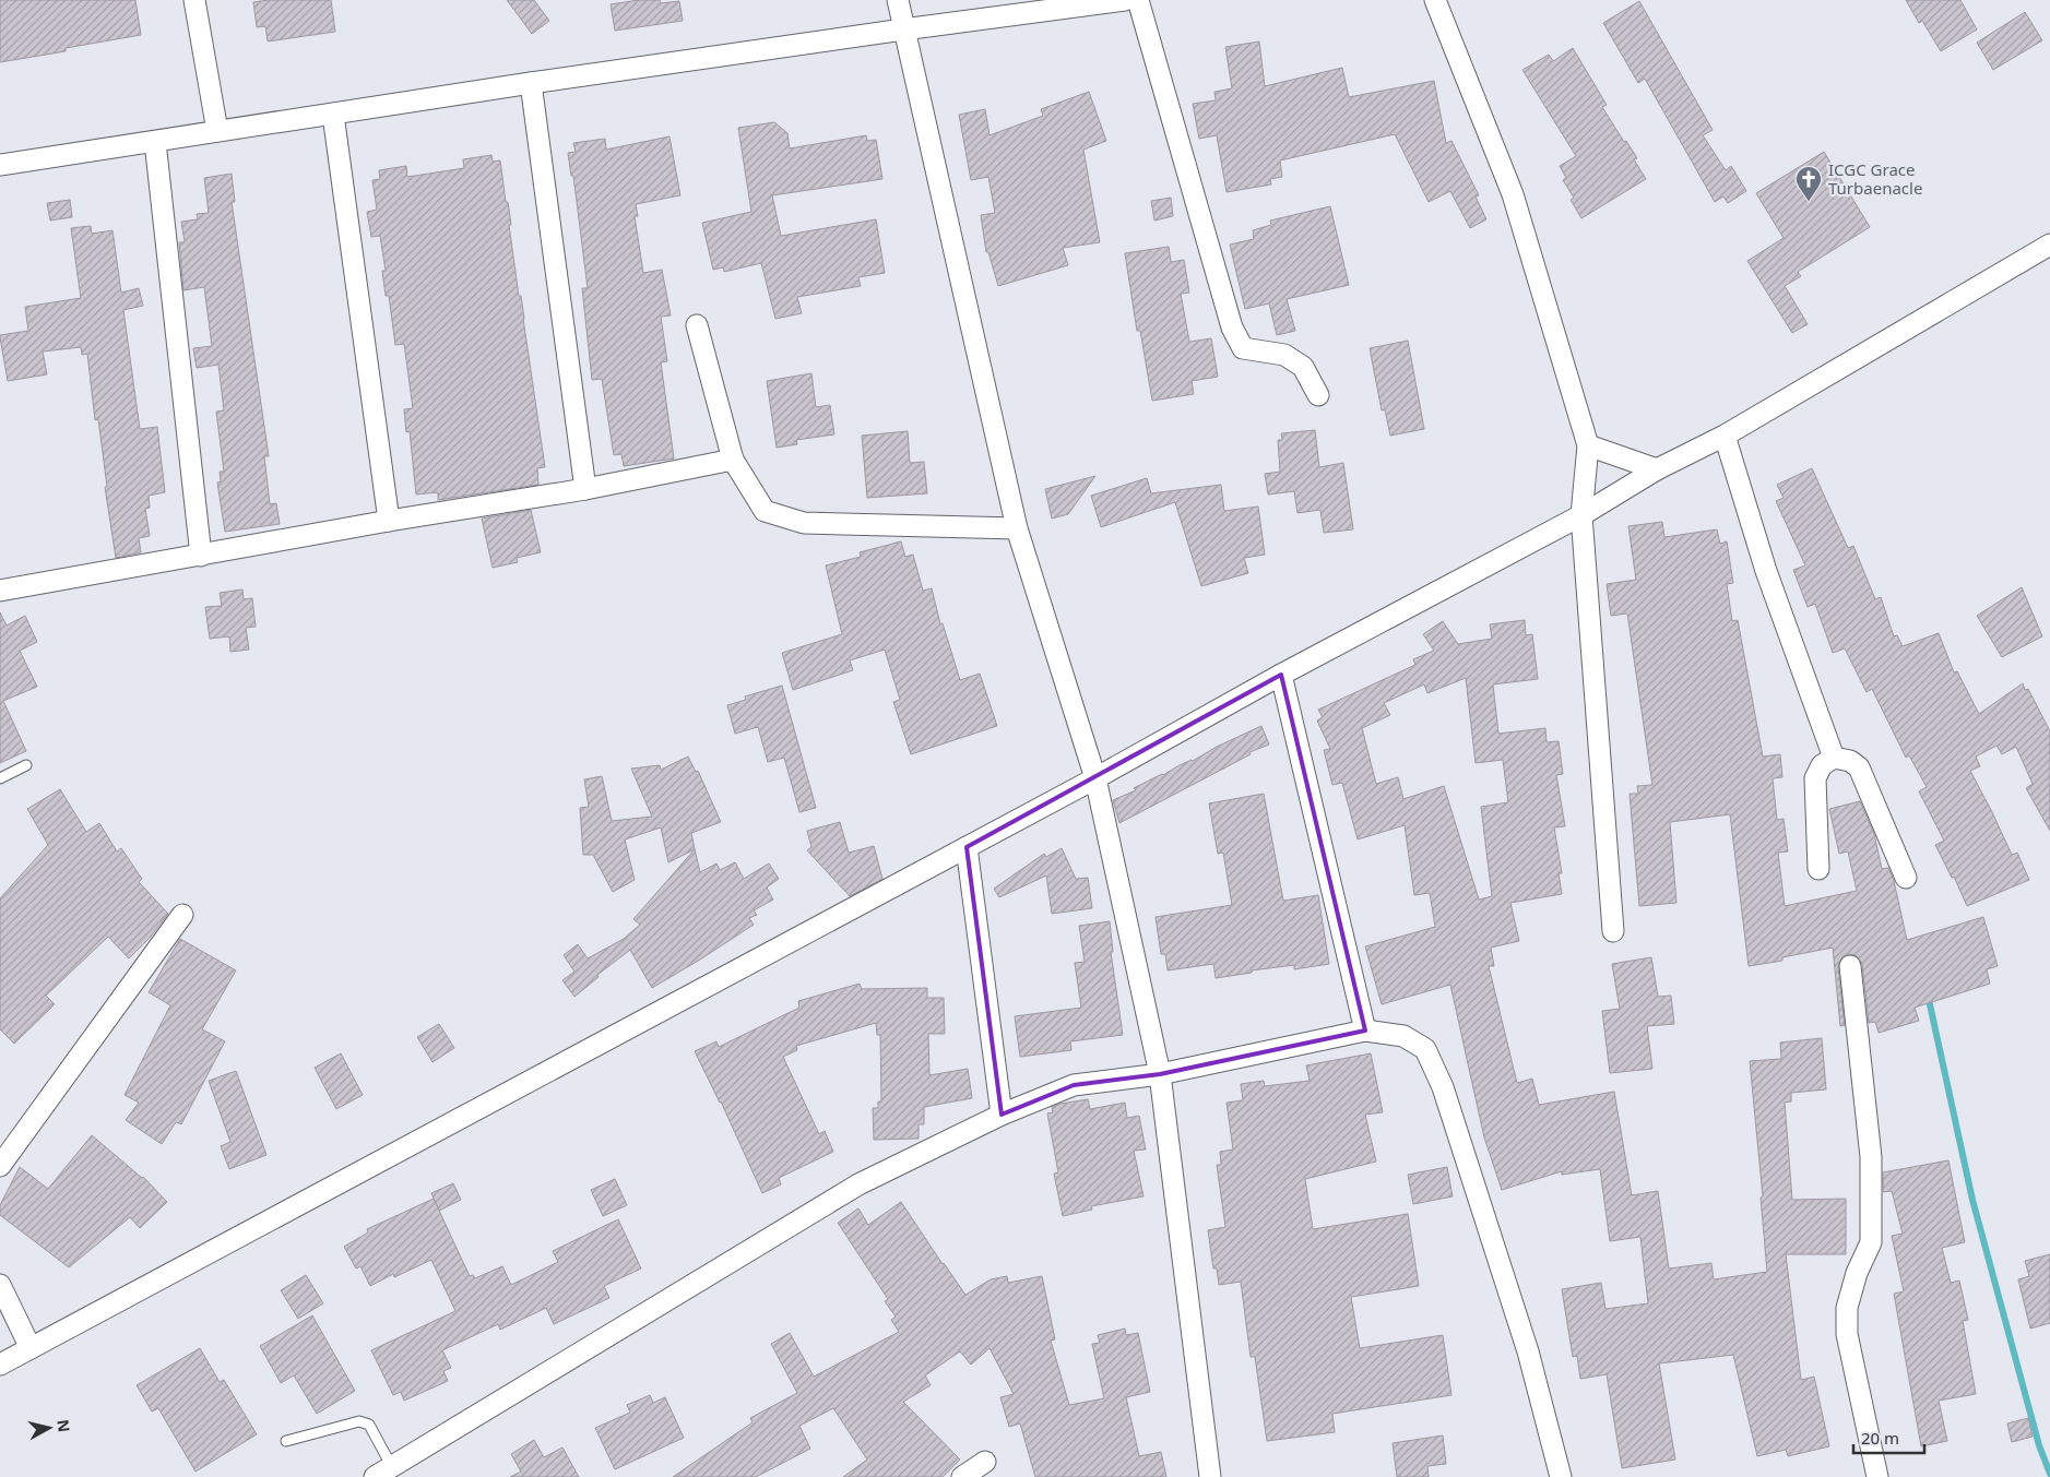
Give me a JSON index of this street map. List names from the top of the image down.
{
  "places": {
    "church": ["ICGC Grace Turbaenacle"]
  },
  "scale_bar": "20 m",
  "north": "right"
}
